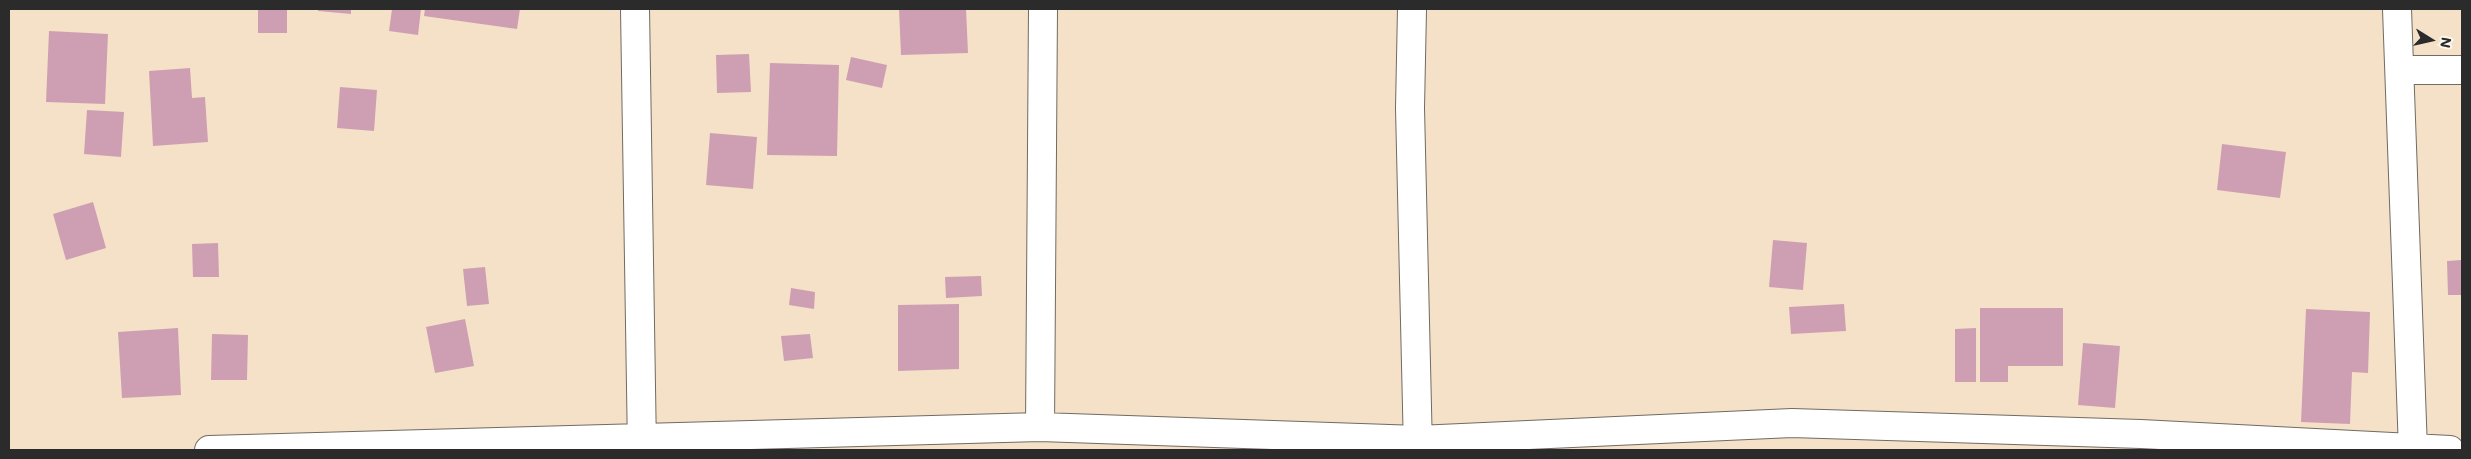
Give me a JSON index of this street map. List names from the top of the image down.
{
  "north": "right"
}
